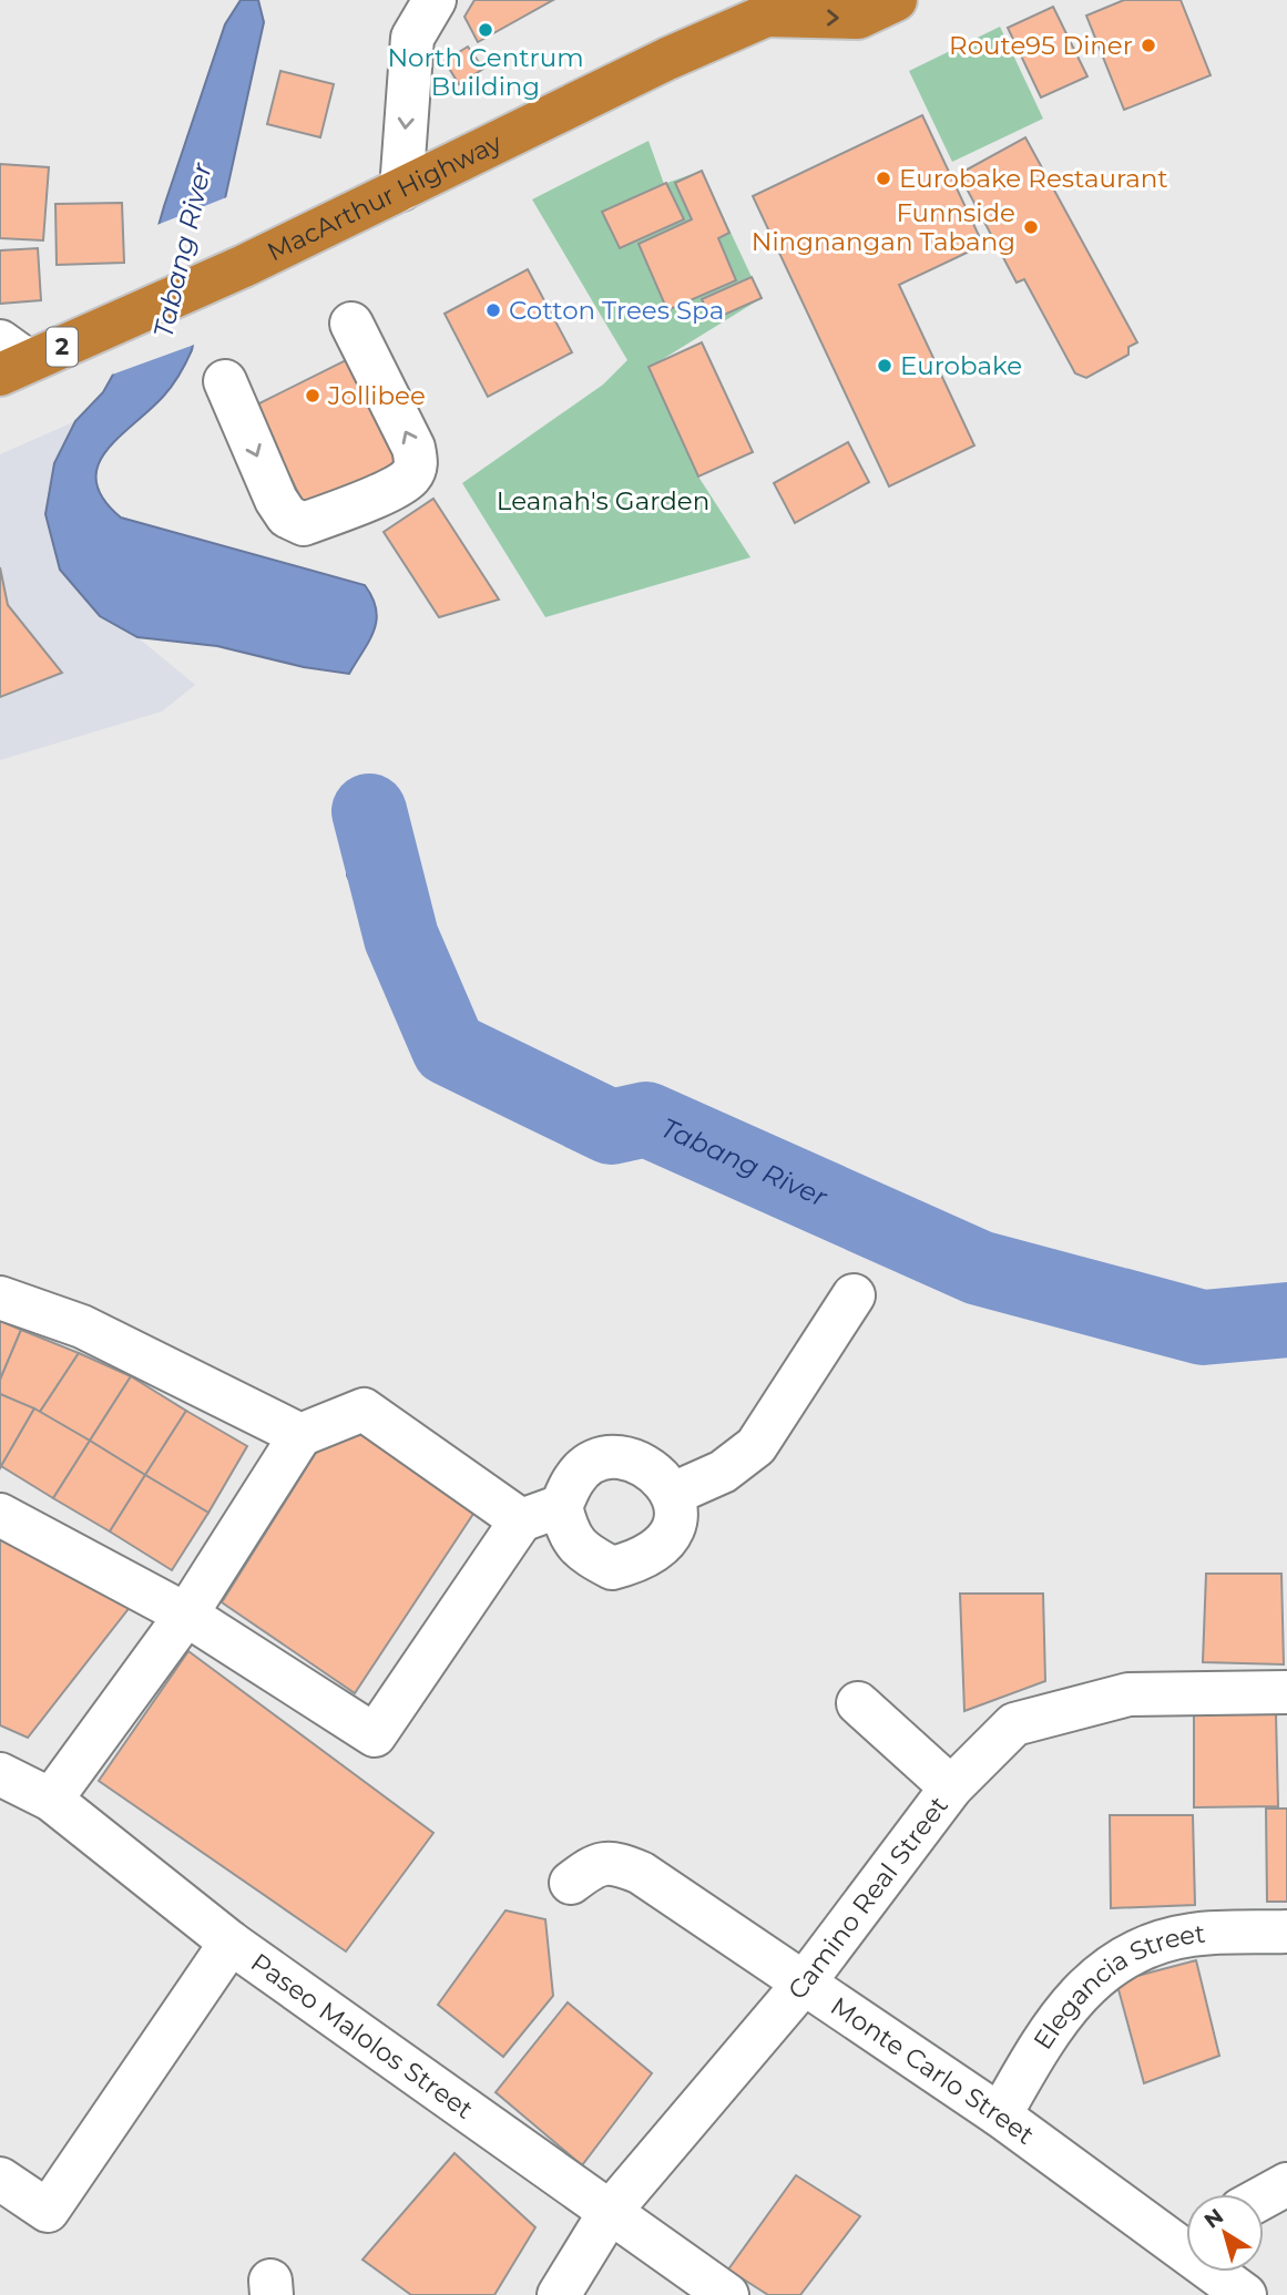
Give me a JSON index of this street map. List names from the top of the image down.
{
  "streets": {
    "highway": ["MacArthur Highway", "2"],
    "street": [
      "Camino Real Street",
      "Elegancia Street",
      "Paseo Malolos Street",
      "Monte Carlo Street"
    ]
  },
  "crossings": [
    ["Camino Real Street", "Paseo Malolos Street"],
    ["Camino Real Street", "Monte Carlo Street"],
    ["Elegancia Street", "Monte Carlo Street"]
  ],
  "water": ["Tabang River"],
  "parks": ["Leanah's Garden"],
  "places": [
    "North Centrum Building",
    "Route95 Diner",
    "Eurobake Restaurant",
    "Funnside Ningnangan Tabang",
    "Cotton Trees Spa",
    "Eurobake",
    "Jollibee"
  ],
  "north": "top left"
}
